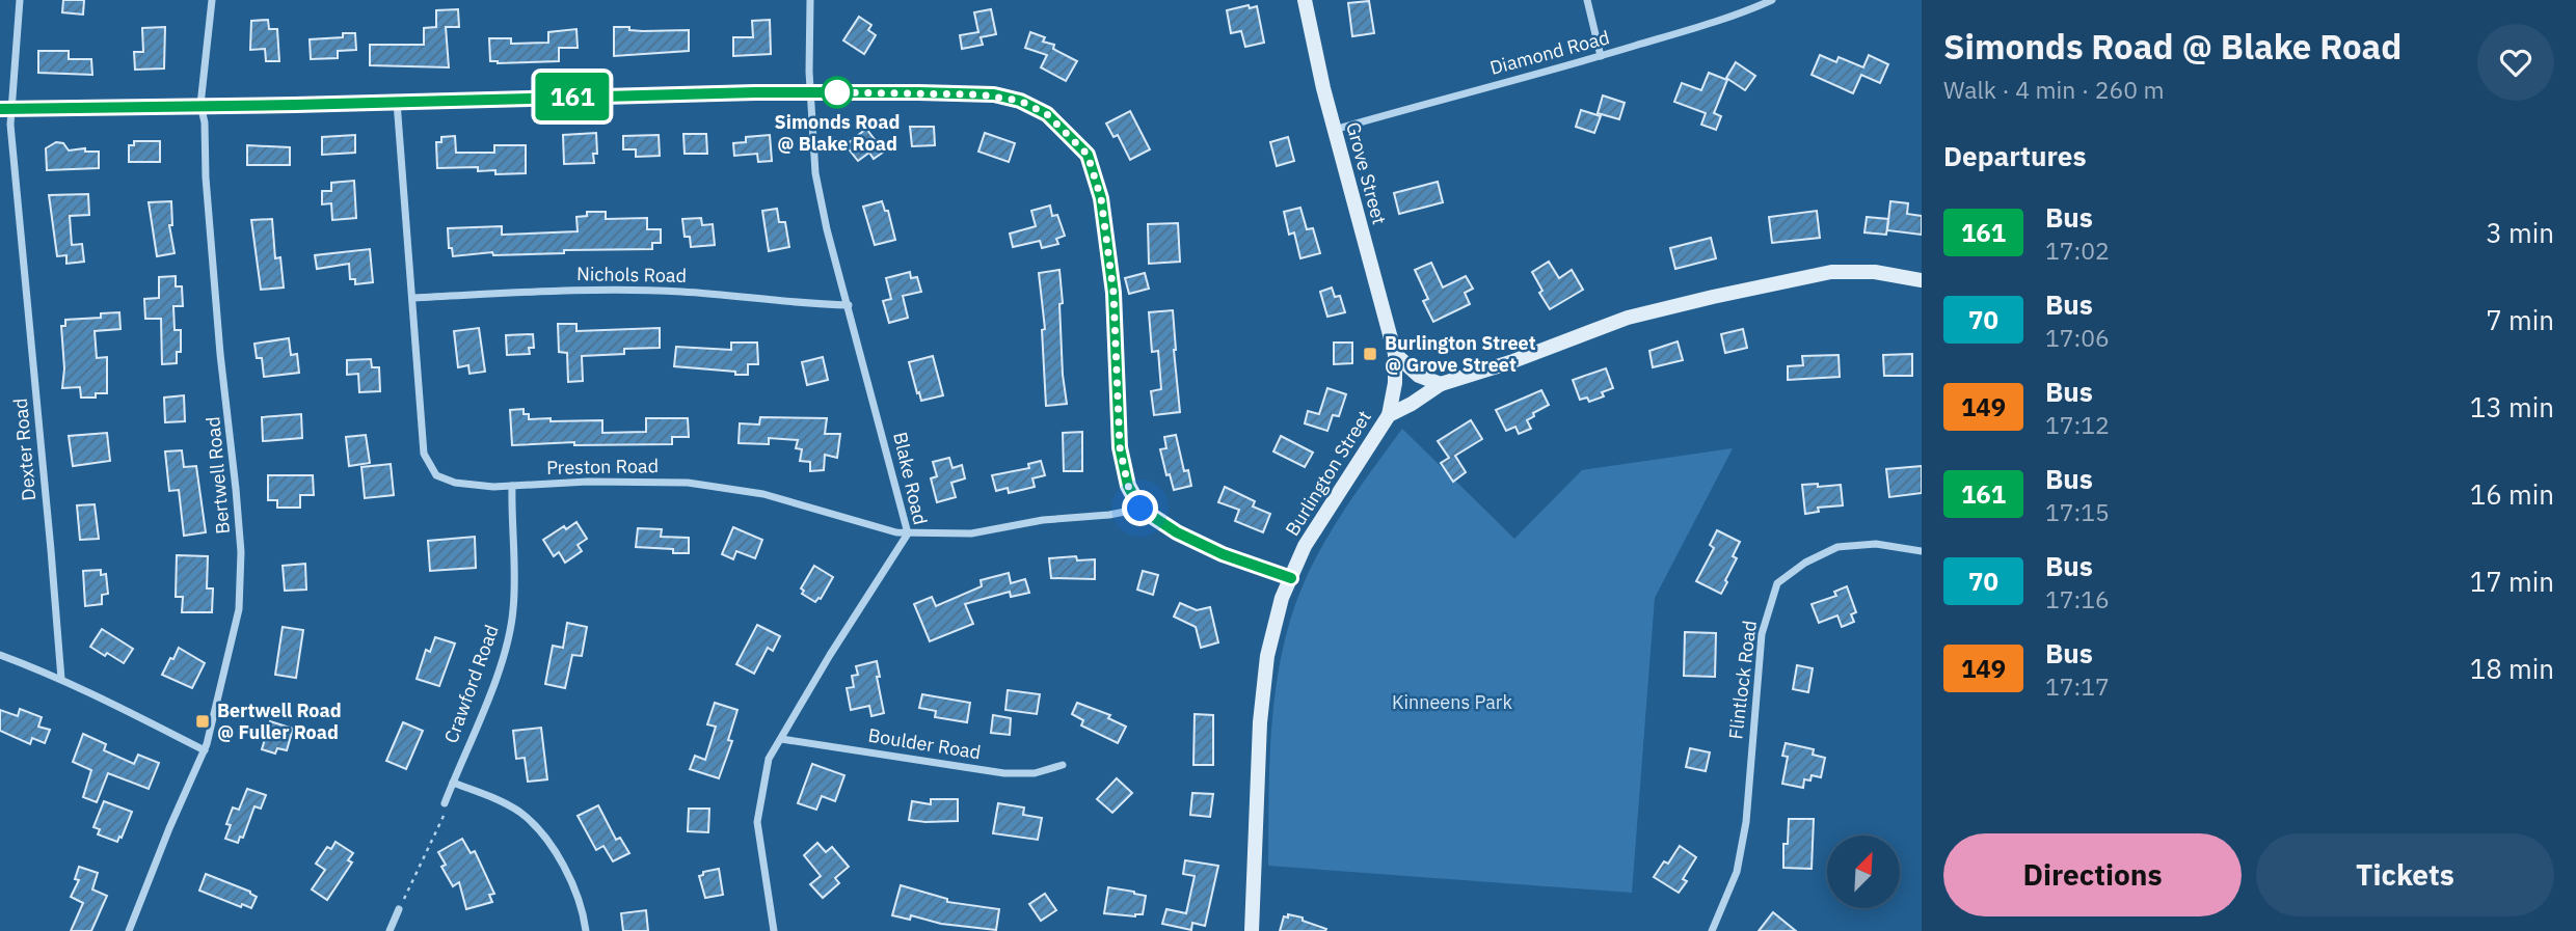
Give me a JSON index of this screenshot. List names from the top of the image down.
{
  "streets": {
    "main road": ["Grove Street", "Burlington Street"],
    "street": [
      "Diamond Road",
      "Nichols Road",
      "Dexter Road",
      "Preston Road",
      "Bertwell Road",
      "Blake Road",
      "Flintlock Road",
      "Crawford Road",
      "Boulder Road"
    ]
  },
  "crossings": [
    ["Diamond Road", "Grove Street"],
    ["Grove Street", "Burlington Street"],
    ["Nichols Road", "Preston Road"],
    ["Nichols Road", "Blake Road"],
    ["Preston Road", "Blake Road"],
    ["Preston Road", "Crawford Road"],
    ["Blake Road", "Boulder Road"]
  ],
  "parks": ["Kinneens Park"],
  "places": {
    "other": ["Simonds Road @ Blake Road"],
    "transit": ["Burlington Street @ Grove Street", "Bertwell Road @ Fuller Road"]
  },
  "lines": ["bus line 161"],
  "north": "top right",
  "page": {
    "on_map": "161",
    "heading": [
      ["Simonds Road @ Blake Road", "Walk · 4 min · 260 m"],
      "Departures"
    ],
    "list": [
      {
        "mark": "161",
        "name": "Bus",
        "note": "17:02",
        "value": "3 min"
      },
      {
        "mark": "70",
        "name": "Bus",
        "note": "17:06",
        "value": "7 min"
      },
      {
        "mark": "149",
        "name": "Bus",
        "note": "17:12",
        "value": "13 min"
      },
      {
        "mark": "161",
        "name": "Bus",
        "note": "17:15",
        "value": "16 min"
      },
      {
        "mark": "70",
        "name": "Bus",
        "note": "17:16",
        "value": "17 min"
      },
      {
        "mark": "149",
        "name": "Bus",
        "note": "17:17",
        "value": "18 min"
      }
    ],
    "buttons": ["Directions", "Tickets"]
  }
}
